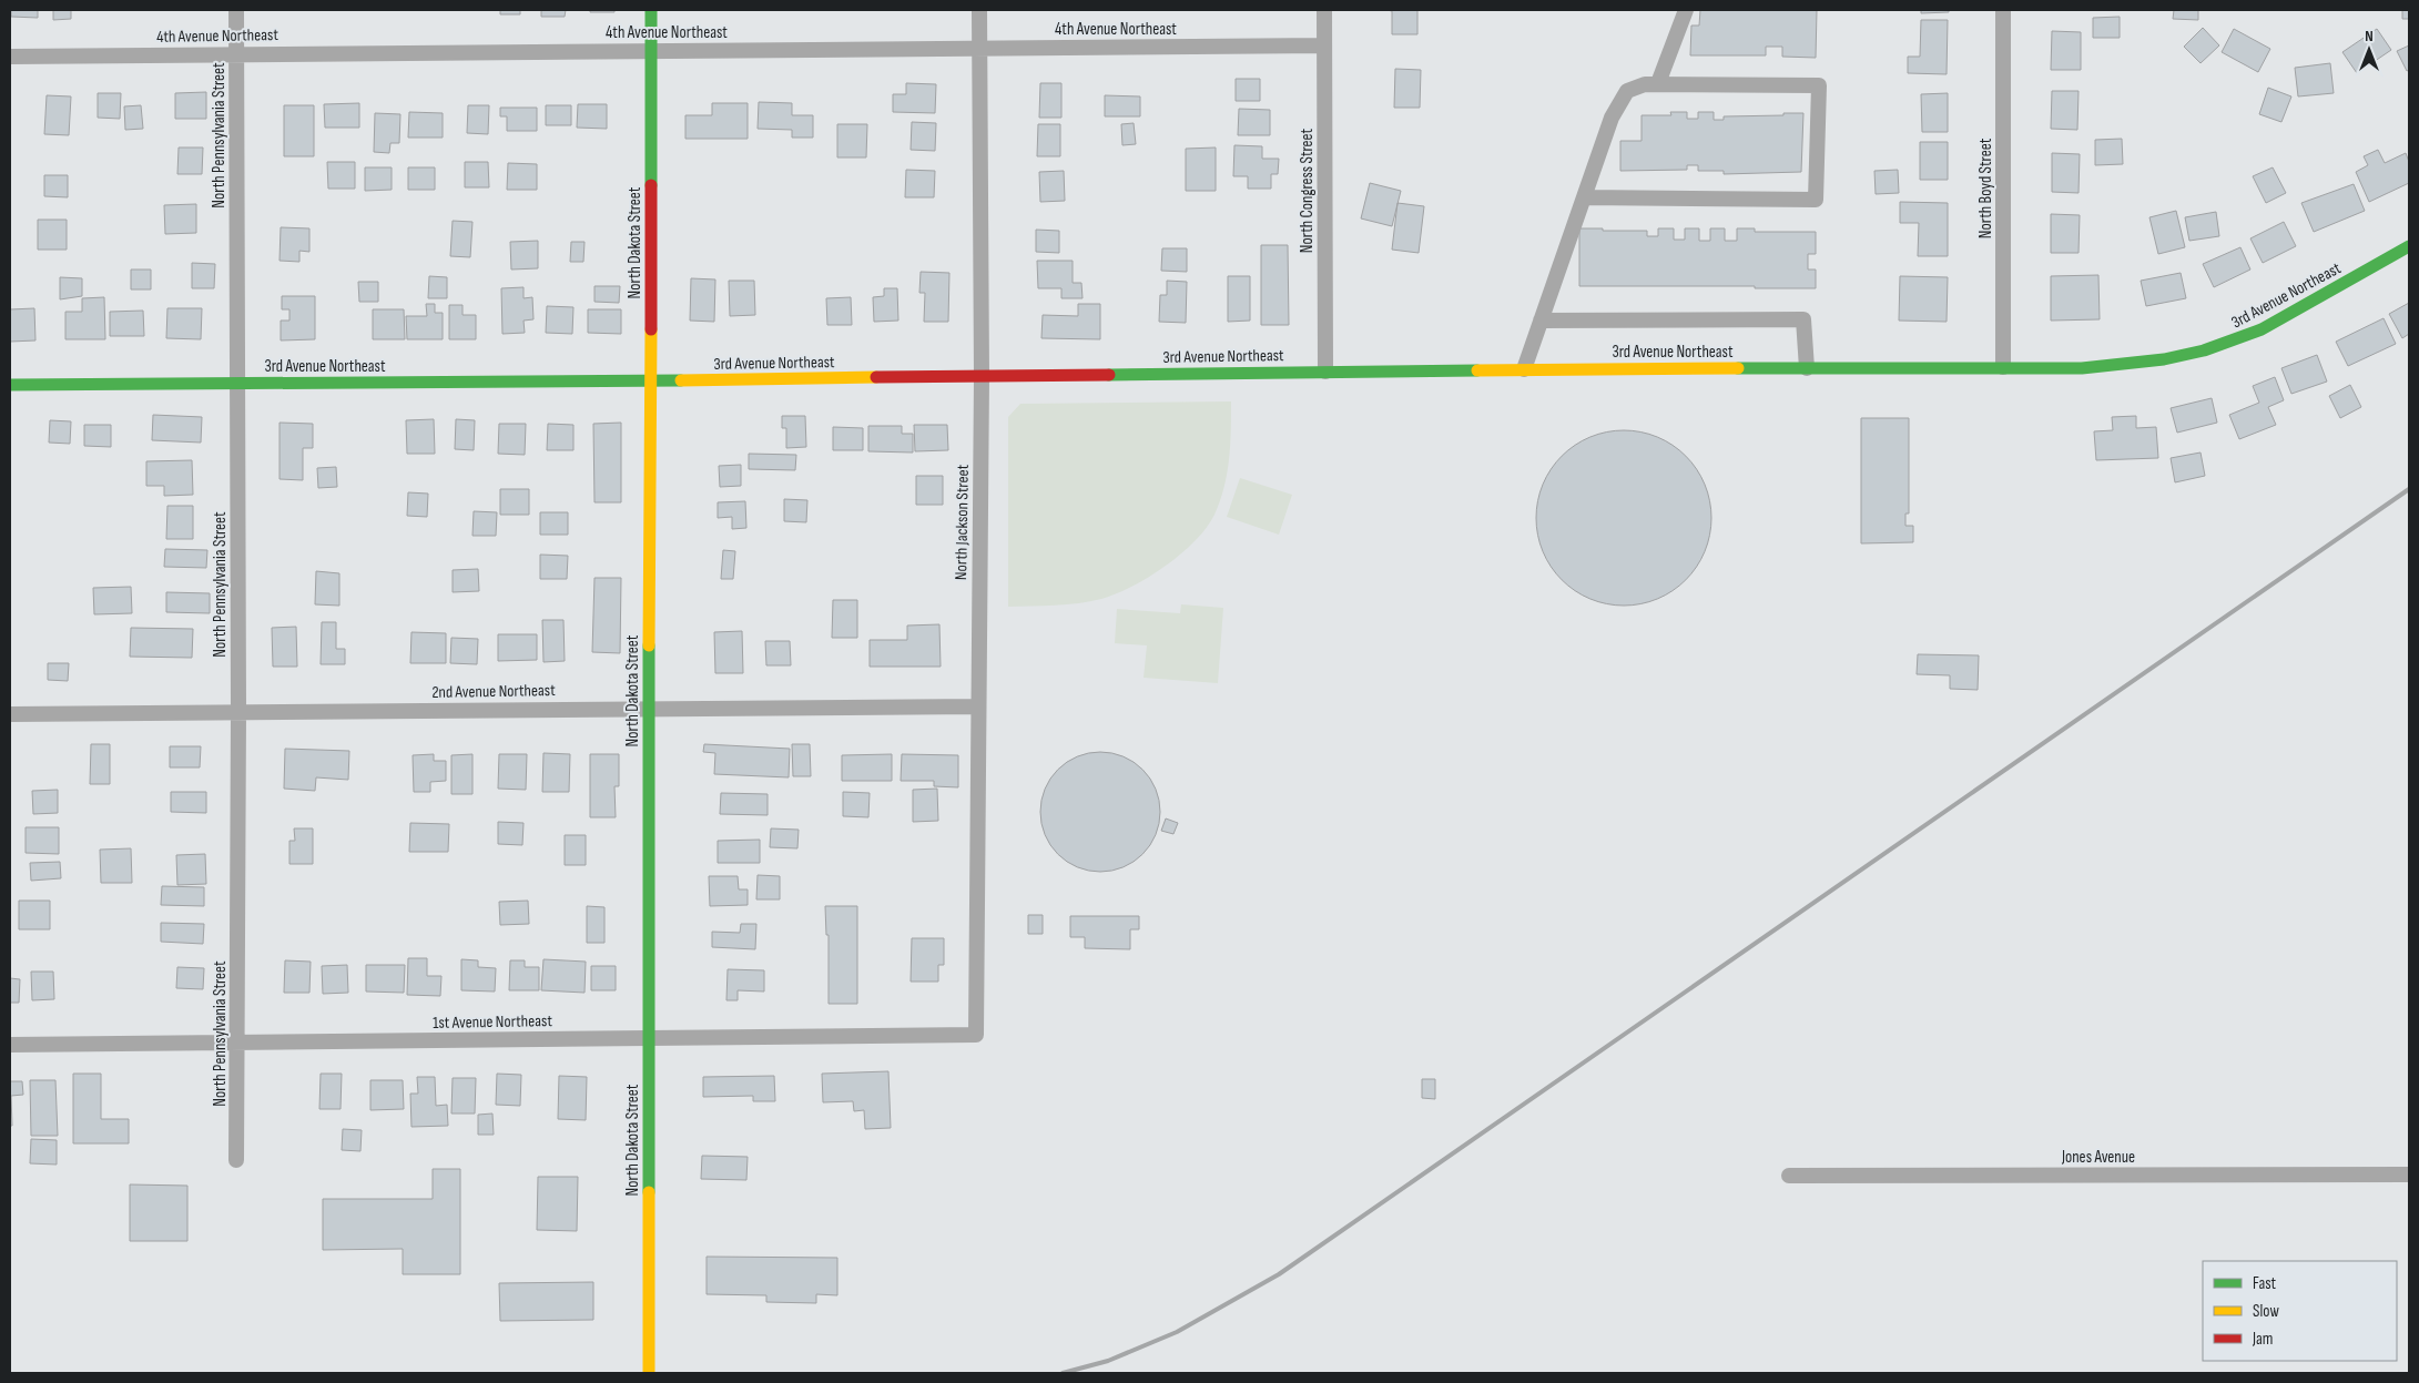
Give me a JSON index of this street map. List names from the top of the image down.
{
  "streets": {
    "street": [
      "4th Avenue Northeast",
      "North Pennsylvania Street",
      "North Boyd Street",
      "North Congress Street",
      "North Dakota Street",
      "3rd Avenue Northeast",
      "North Jackson Street",
      "2nd Avenue Northeast",
      "1st Avenue Northeast",
      "Jones Avenue"
    ]
  },
  "crossings": [
    ["4th Avenue Northeast", "North Pennsylvania Street"],
    ["4th Avenue Northeast", "North Congress Street"],
    ["4th Avenue Northeast", "North Dakota Street"],
    ["4th Avenue Northeast", "North Jackson Street"],
    ["North Pennsylvania Street", "3rd Avenue Northeast"],
    ["North Pennsylvania Street", "2nd Avenue Northeast"],
    ["North Pennsylvania Street", "1st Avenue Northeast"],
    ["North Boyd Street", "3rd Avenue Northeast"],
    ["North Congress Street", "3rd Avenue Northeast"],
    ["North Dakota Street", "3rd Avenue Northeast"],
    ["North Dakota Street", "2nd Avenue Northeast"],
    ["North Dakota Street", "1st Avenue Northeast"],
    ["3rd Avenue Northeast", "North Jackson Street"],
    ["North Jackson Street", "2nd Avenue Northeast"],
    ["North Jackson Street", "1st Avenue Northeast"]
  ],
  "legend": ["Fast", "Slow", "Jam"],
  "north": "top"
}
